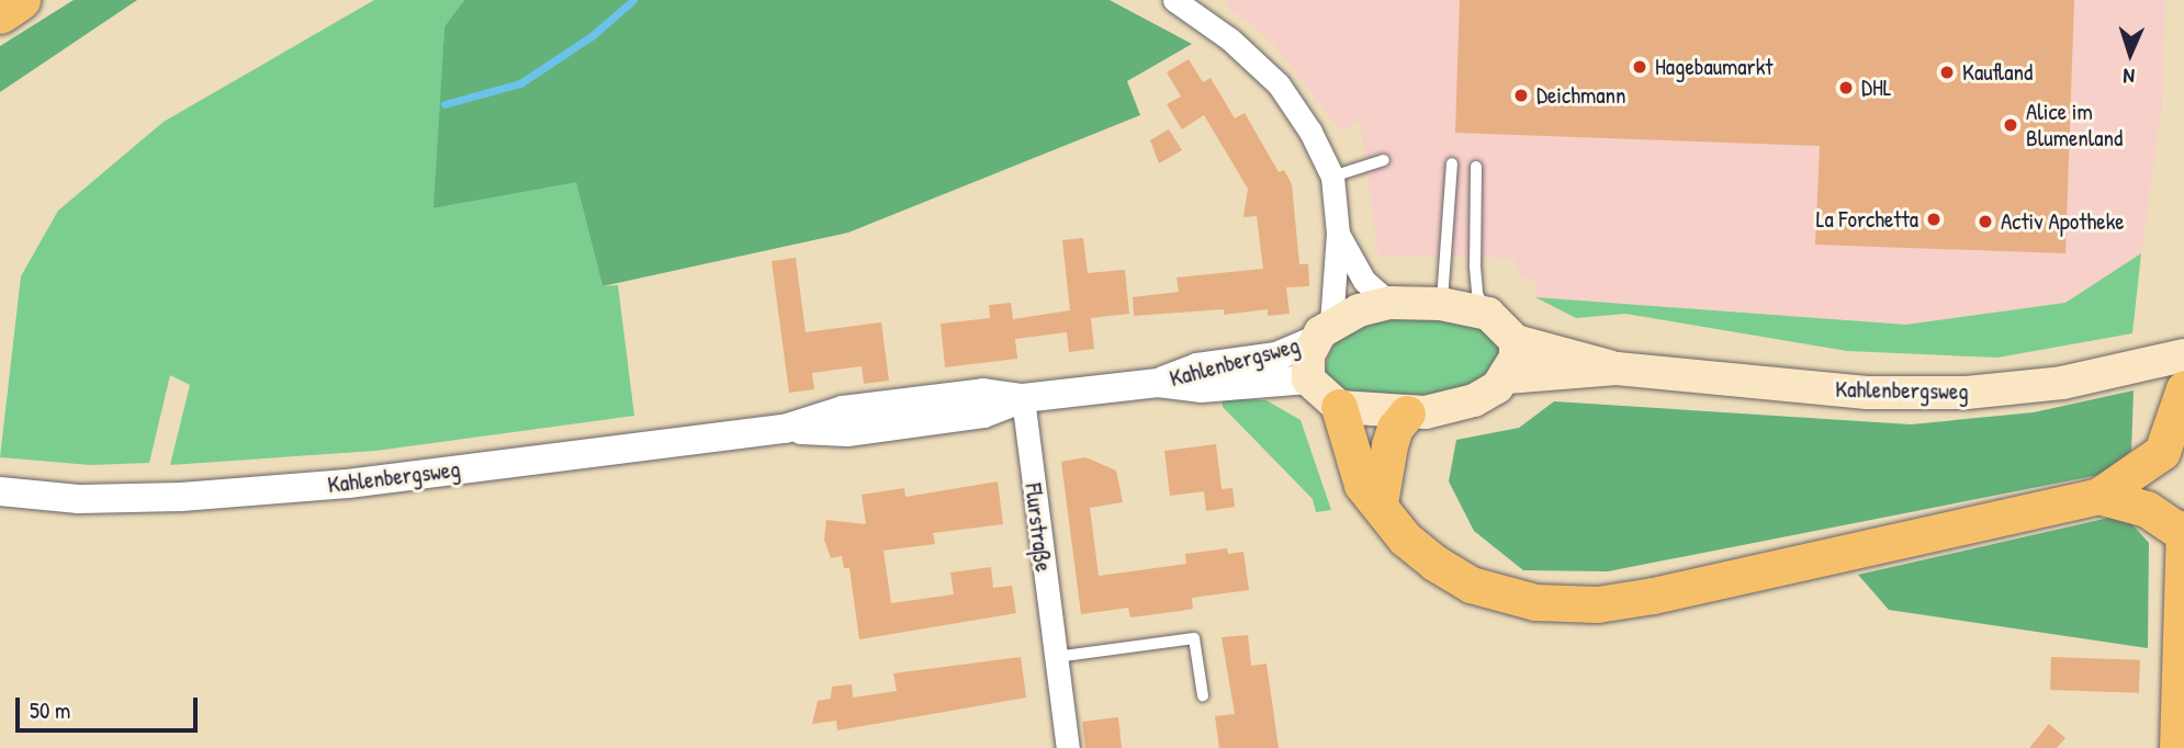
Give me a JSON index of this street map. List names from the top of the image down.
{
  "streets": {
    "main road": ["Kahlenbergsweg"],
    "street": ["Flurstraße"]
  },
  "crossings": [
    ["Kahlenbergsweg", "Flurstraße"]
  ],
  "places": [
    "Hagebaumarkt",
    "Kaufland",
    "DHL",
    "Deichmann",
    "Alice im Blumenland",
    "La Forchetta",
    "Activ Apotheke"
  ],
  "scale_bar": "50 m",
  "north": "bottom"
}
